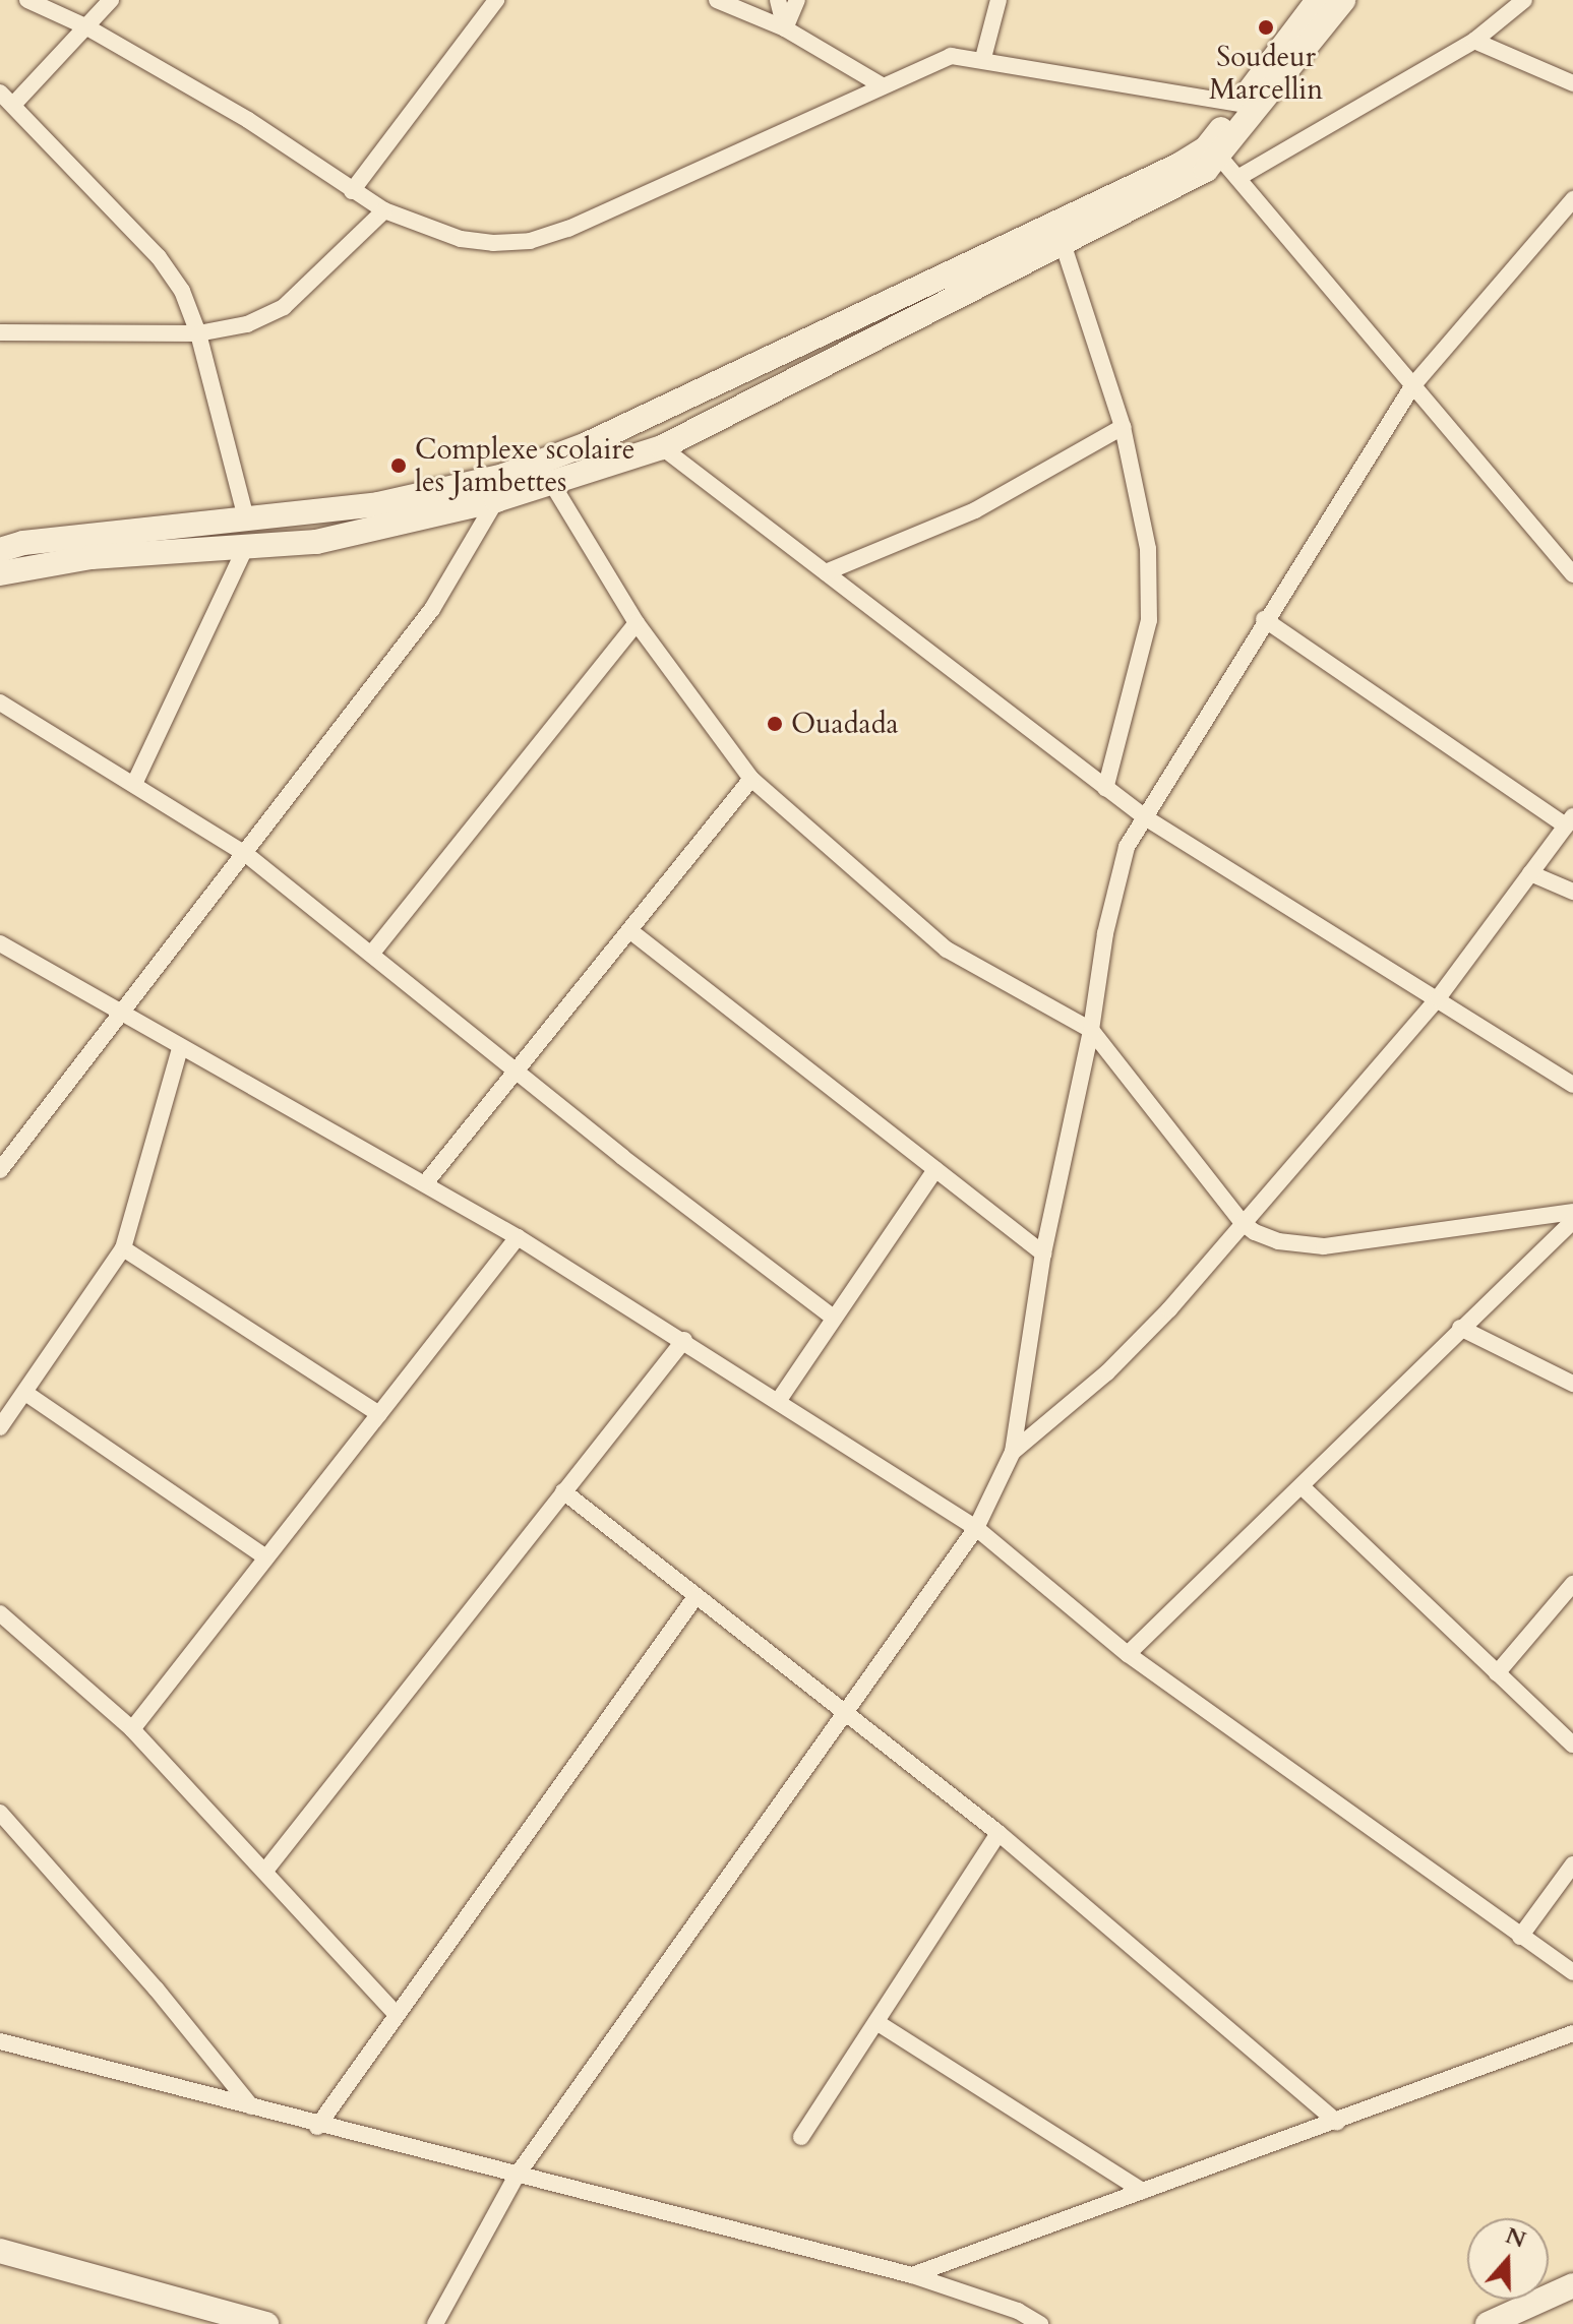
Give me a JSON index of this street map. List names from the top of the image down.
{
  "places": ["Soudeur Marcellin", "Complexe scolaire les Jambettes", "Ouadada"],
  "north": "top"
}
